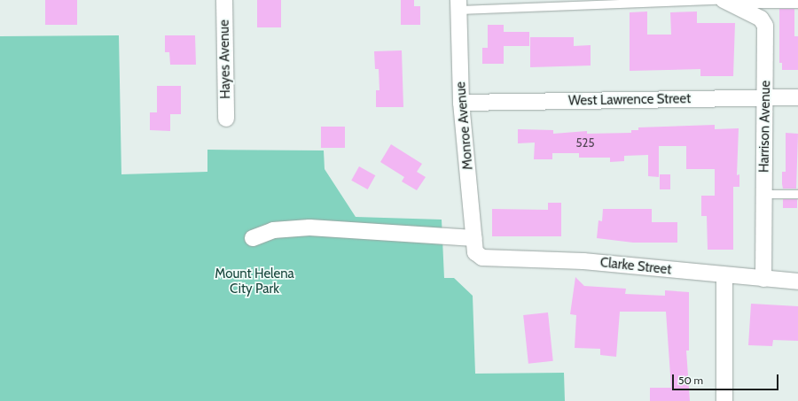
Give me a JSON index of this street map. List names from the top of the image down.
{
  "streets": {
    "street": [
      "Hayes Avenue",
      "West Lawrence Street",
      "Monroe Avenue",
      "Harrison Avenue",
      "Clarke Street"
    ]
  },
  "crossings": [
    ["West Lawrence Street", "Monroe Avenue"],
    ["West Lawrence Street", "Harrison Avenue"],
    ["Monroe Avenue", "Clarke Street"],
    ["Harrison Avenue", "Clarke Street"]
  ],
  "parks": ["Mount Helena City Park"],
  "house_numbers": ["525"],
  "scale_bar": "50 m"
}
